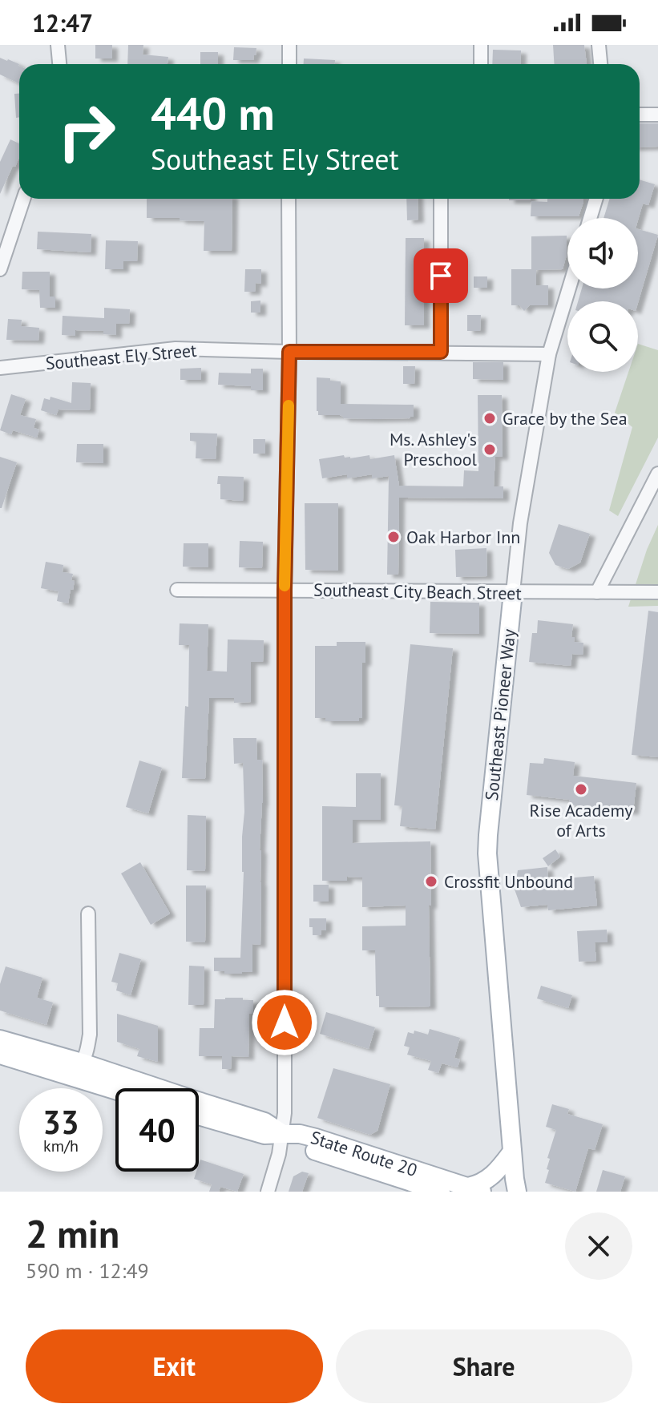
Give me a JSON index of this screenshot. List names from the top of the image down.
{
  "streets": {
    "main road": ["Southeast Pioneer Way", "State Route 20"],
    "street": ["Southeast Ely Street", "Southeast City Beach Street"]
  },
  "crossings": [
    ["Southeast Ely Street", "Southeast Pioneer Way"],
    ["Southeast City Beach Street", "Southeast Pioneer Way"]
  ],
  "places": [
    "Grace by the Sea",
    "Ms. Ashley's Preschool",
    "Oak Harbor Inn",
    "Rise Academy of Arts",
    "Crossfit Unbound"
  ],
  "page": {
    "status": "12:47",
    "turn": ["440 m", "Southeast Ely Street"],
    "speed": "33 km/h",
    "limit": "40",
    "heading": ["2 min", "590 m · 12:49"],
    "buttons": ["Exit", "Share"]
  }
}
